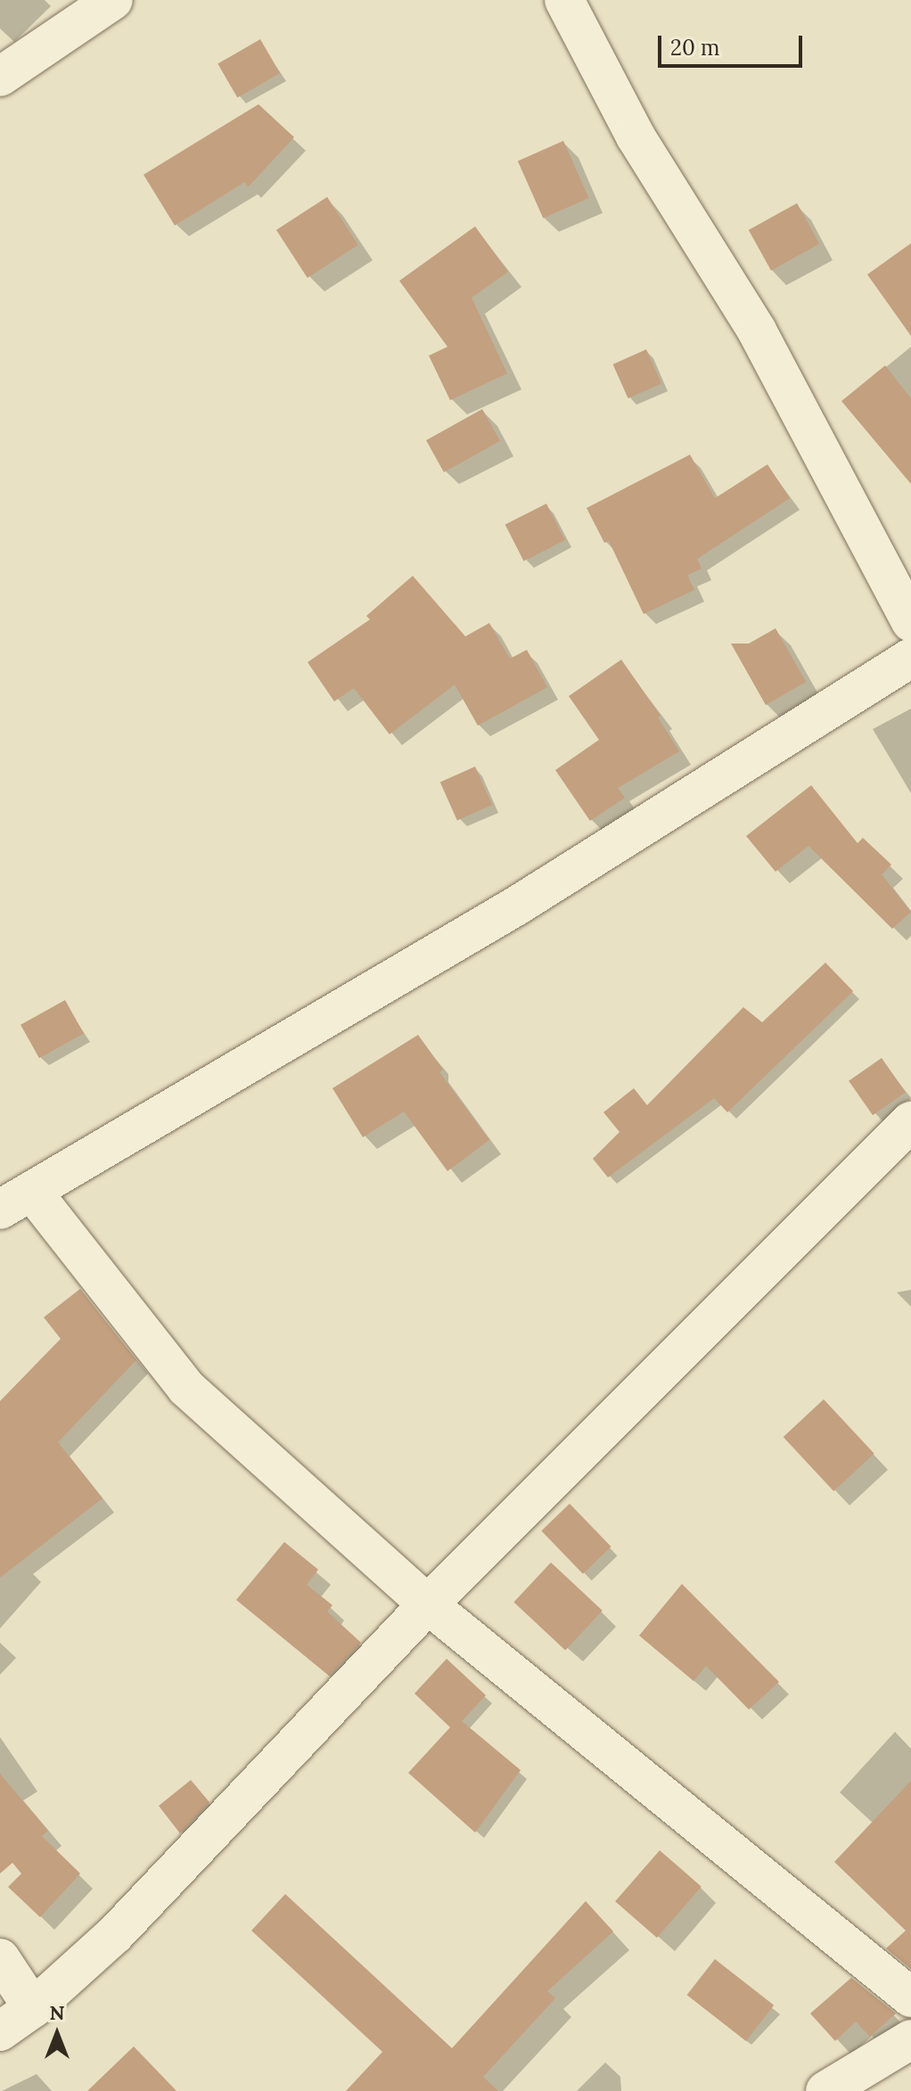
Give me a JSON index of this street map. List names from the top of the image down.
{
  "scale_bar": "20 m",
  "north": "top"
}
